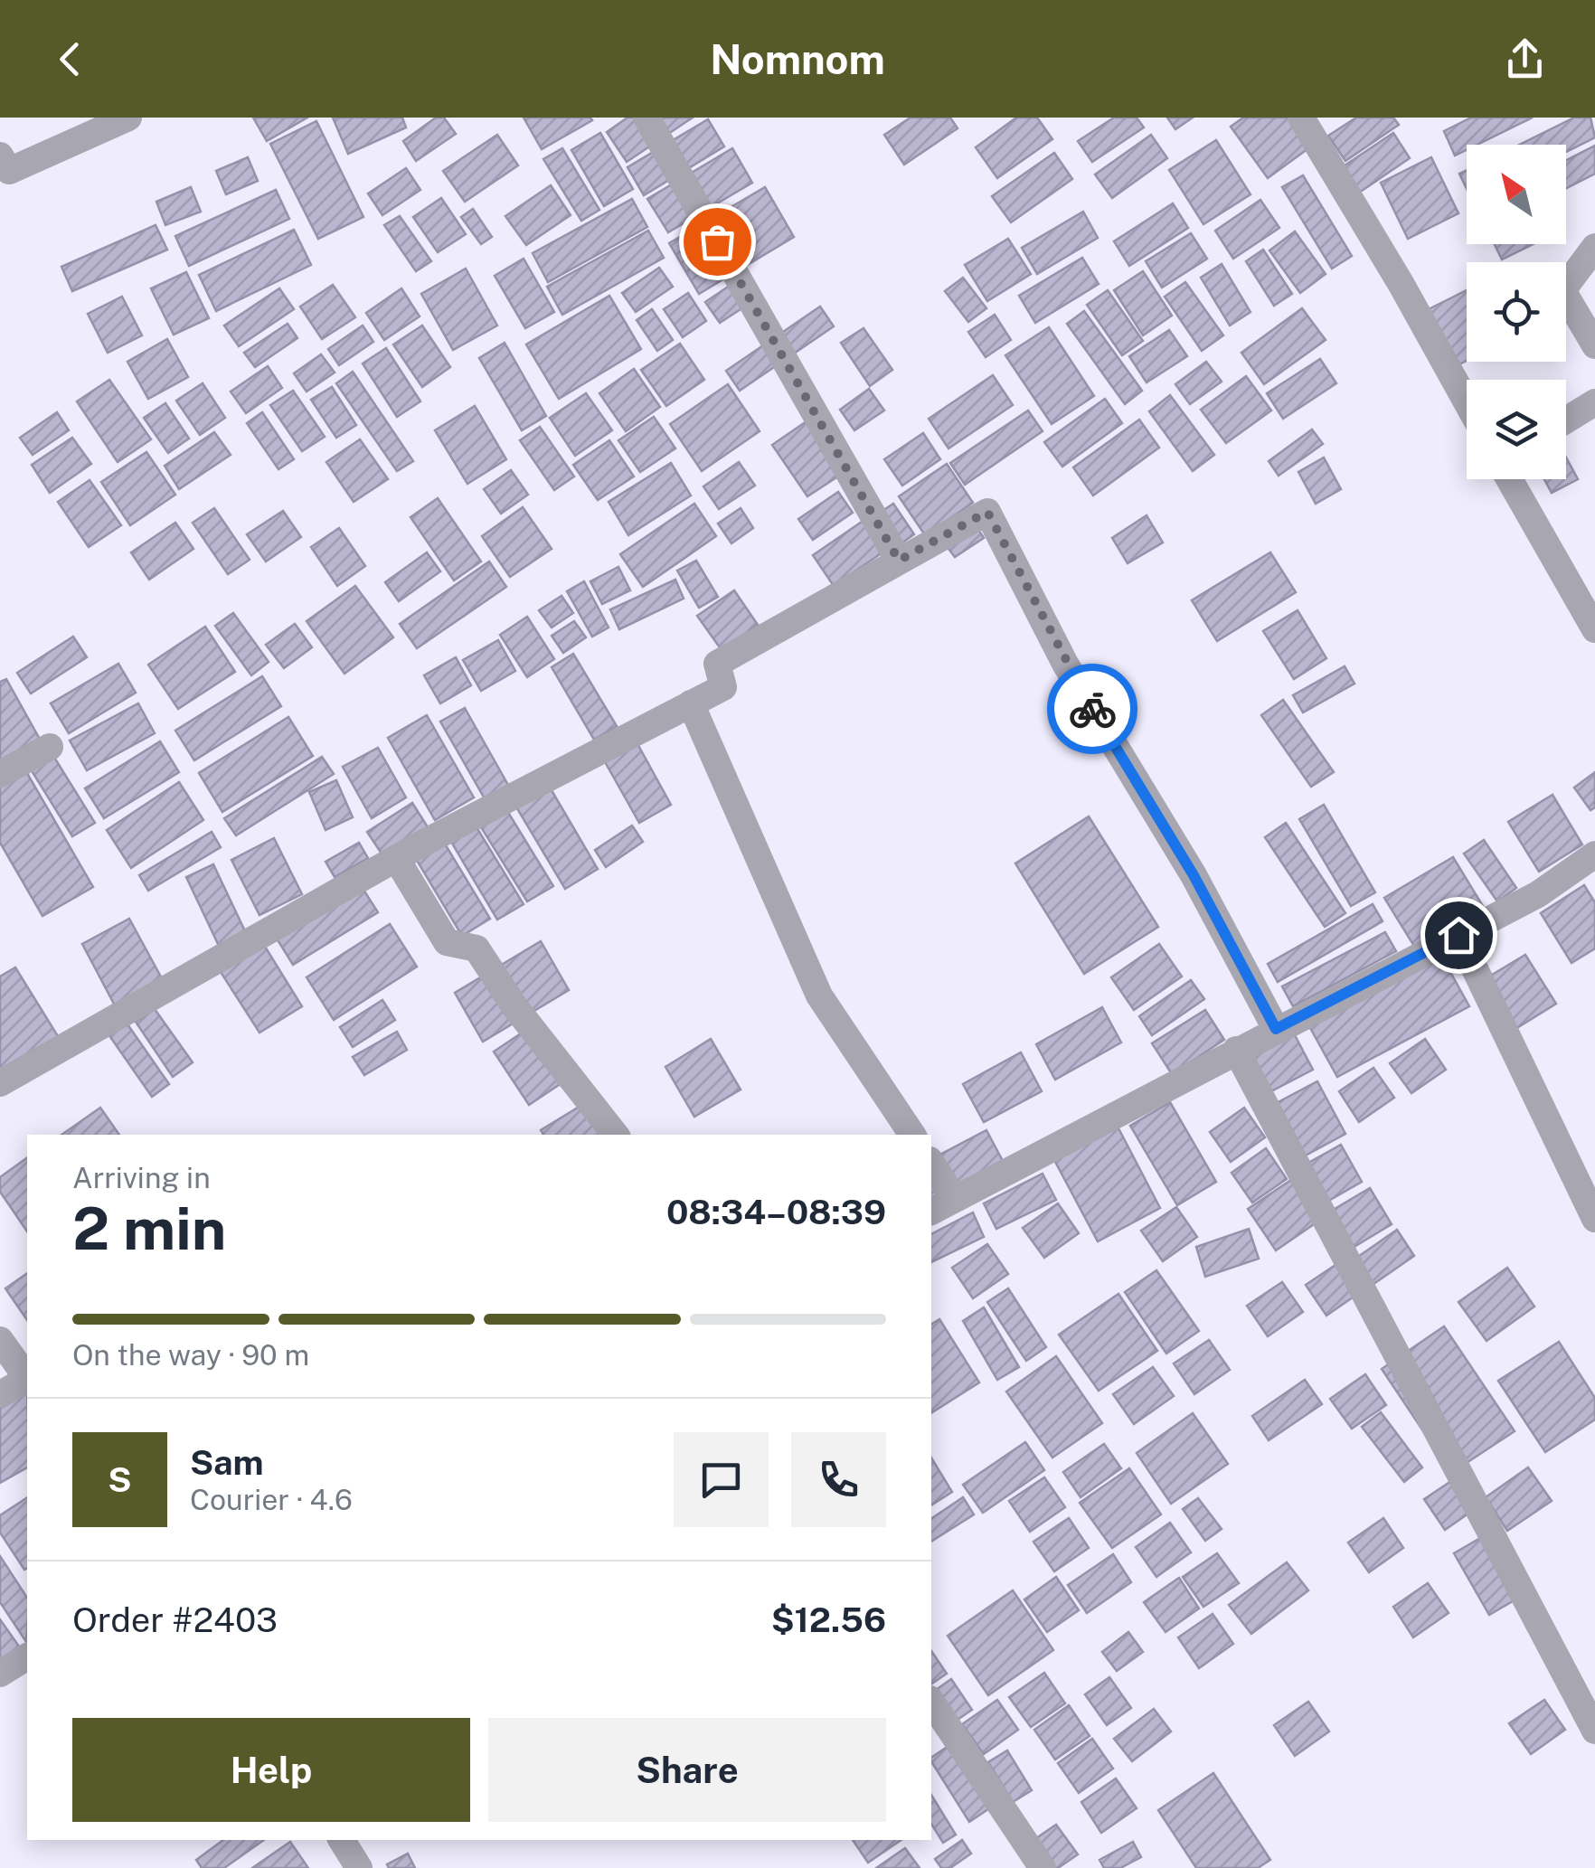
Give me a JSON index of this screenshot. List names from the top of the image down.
{
  "north": "top left",
  "page": {
    "header": "Nomnom",
    "heading": ["2 min", "Arriving in", "08:34–08:39"],
    "panel": [
      "Sam",
      "Courier · 4.6",
      "Order #2403",
      "$12.56"
    ],
    "bar": "On the way · 90 m",
    "round": "S",
    "buttons": ["Help", "Share"]
  }
}
